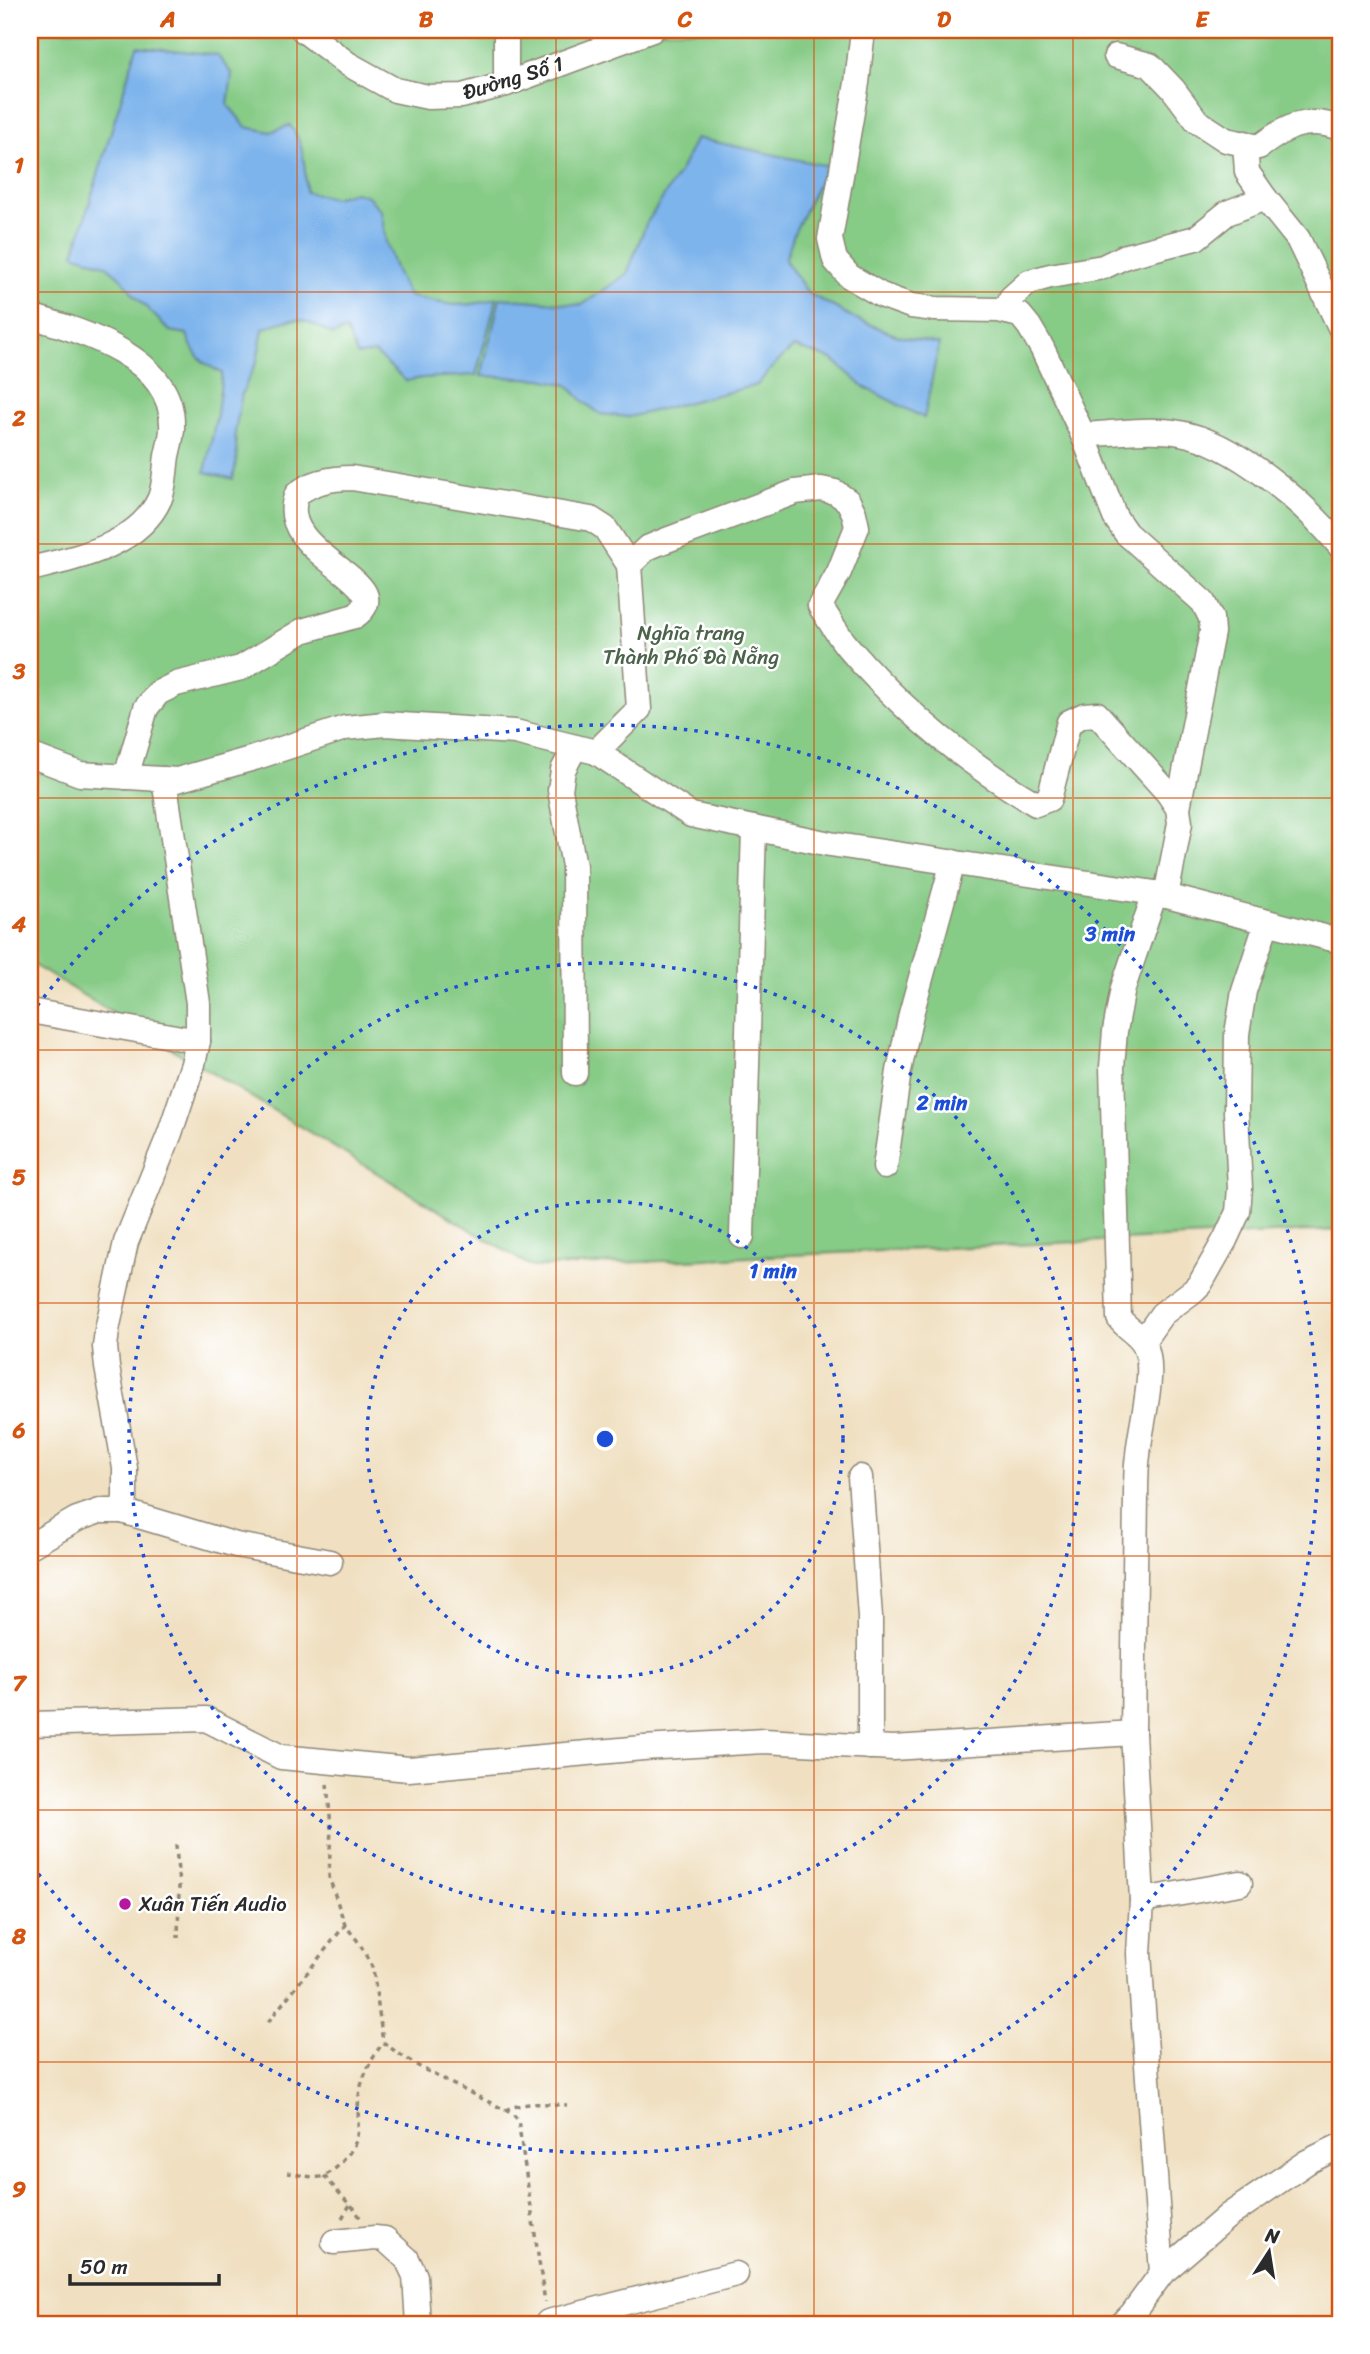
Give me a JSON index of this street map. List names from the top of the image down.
{
  "streets": {
    "street": ["Đường Số 1"]
  },
  "parks": ["Nghĩa trang Thành Phố Đà Nẵng"],
  "places": ["Xuân Tiến Audio"],
  "scale_bar": "50 m",
  "north": "top",
  "grid": {
    "columns": [
      "A",
      "B",
      "C",
      "D",
      "E"
    ],
    "rows": [
      "1",
      "2",
      "3",
      "4",
      "5",
      "6",
      "7",
      "8",
      "9"
    ]
  },
  "rings": ["3 min", "2 min", "1 min"]
}
